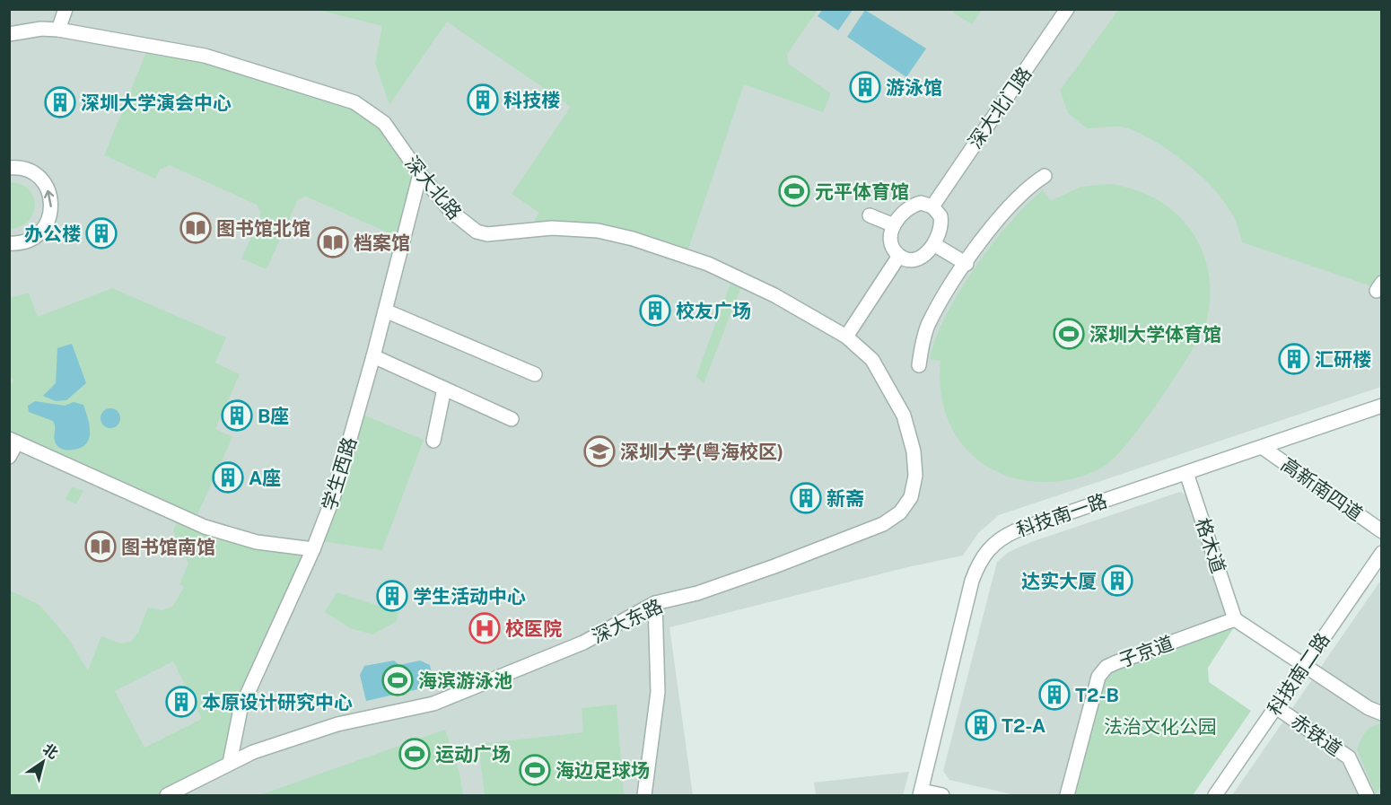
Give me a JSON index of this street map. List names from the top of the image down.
{
  "streets": {
    "street": [
      "深大北门路",
      "深大北路",
      "学生西路",
      "高新南四道",
      "科技南一路",
      "格木道",
      "深大东路",
      "子京道",
      "科技南二路",
      "赤铁道"
    ]
  },
  "crossings": [
    ["深大北路", "学生西路"],
    ["深大北路", "深大东路"],
    ["学生西路", "深大东路"],
    ["高新南四道", "科技南一路"],
    ["科技南一路", "格木道"],
    ["格木道", "子京道"],
    ["科技南二路", "赤铁道"]
  ],
  "parks": ["法治文化公园"],
  "places": {
    "building": [
      "游泳馆",
      "科技楼",
      "深圳大学演会中心",
      "办公楼",
      "校友广场",
      "汇研楼",
      "B座",
      "A座",
      "新斋",
      "达实大厦",
      "学生活动中心",
      "T2-B",
      "本原设计研究中心",
      "T2-A"
    ],
    "sports": [
      "元平体育馆",
      "深圳大学体育馆",
      "海滨游泳池",
      "运动广场",
      "海边足球场"
    ],
    "library": ["图书馆北馆", "档案馆", "图书馆南馆"],
    "school or university": ["深圳大学(粤海校区)"],
    "hospital": ["校医院"]
  },
  "north": "top right"
}
